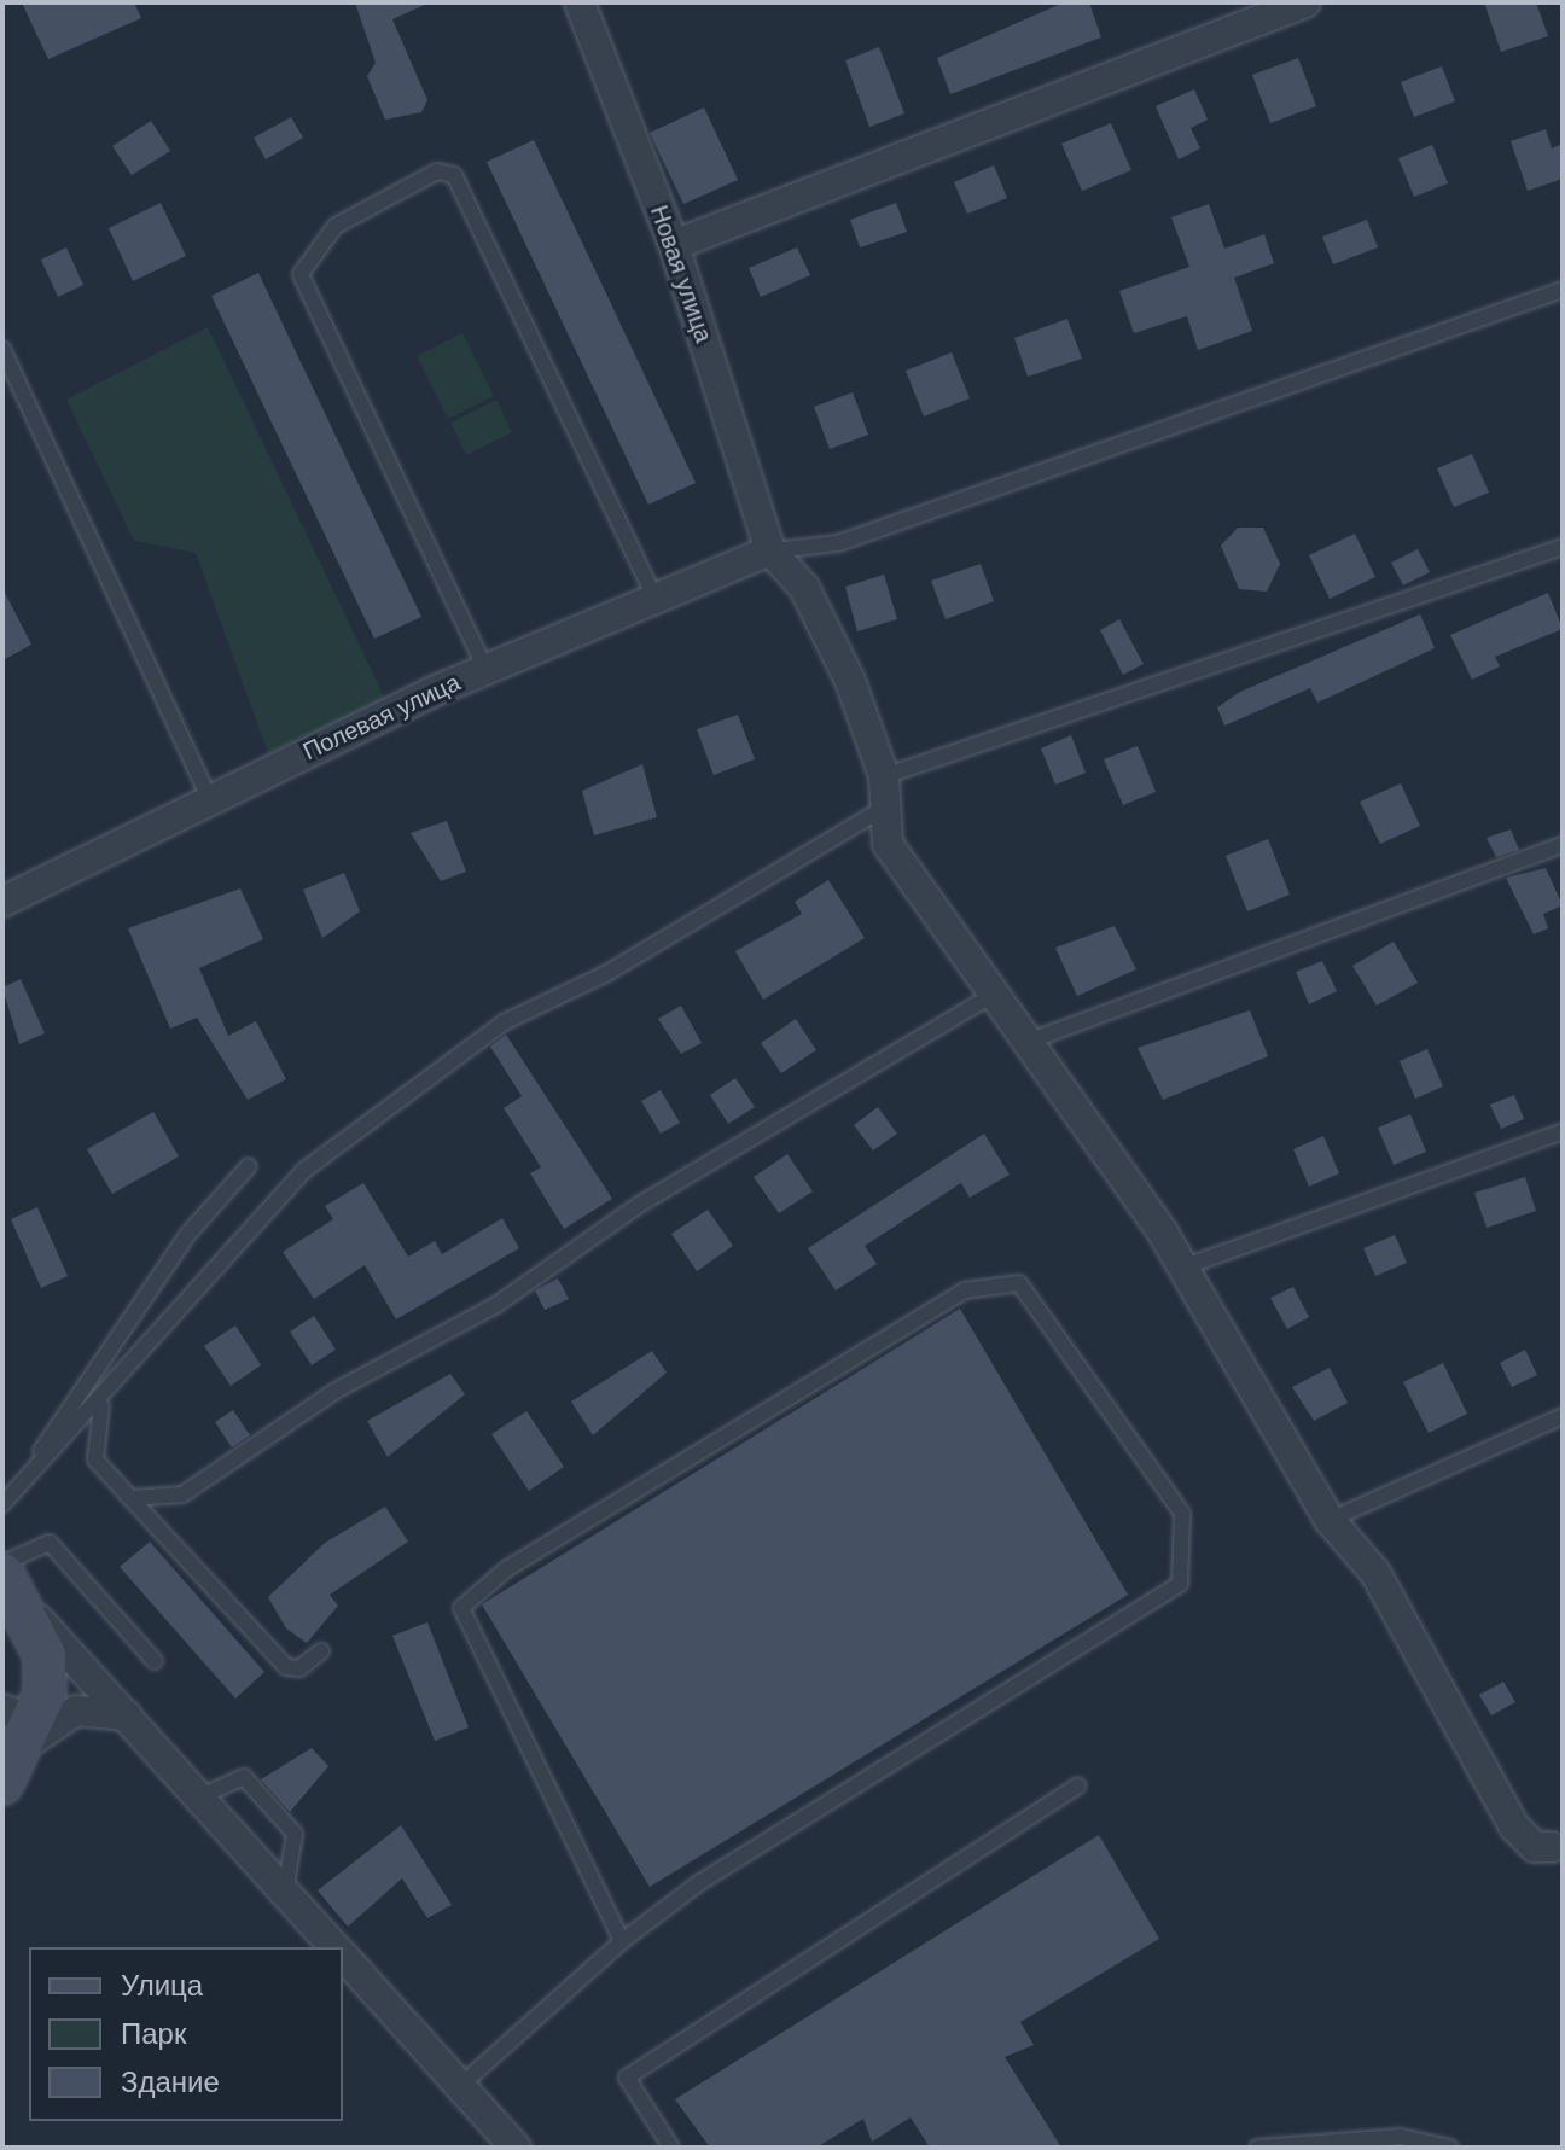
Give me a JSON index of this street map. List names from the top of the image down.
{
  "streets": {
    "street": ["Новая улица", "Полевая улица"]
  },
  "crossings": [
    ["Новая улица", "Полевая улица"]
  ],
  "legend": ["Улица", "Парк", "Здание"]
}
